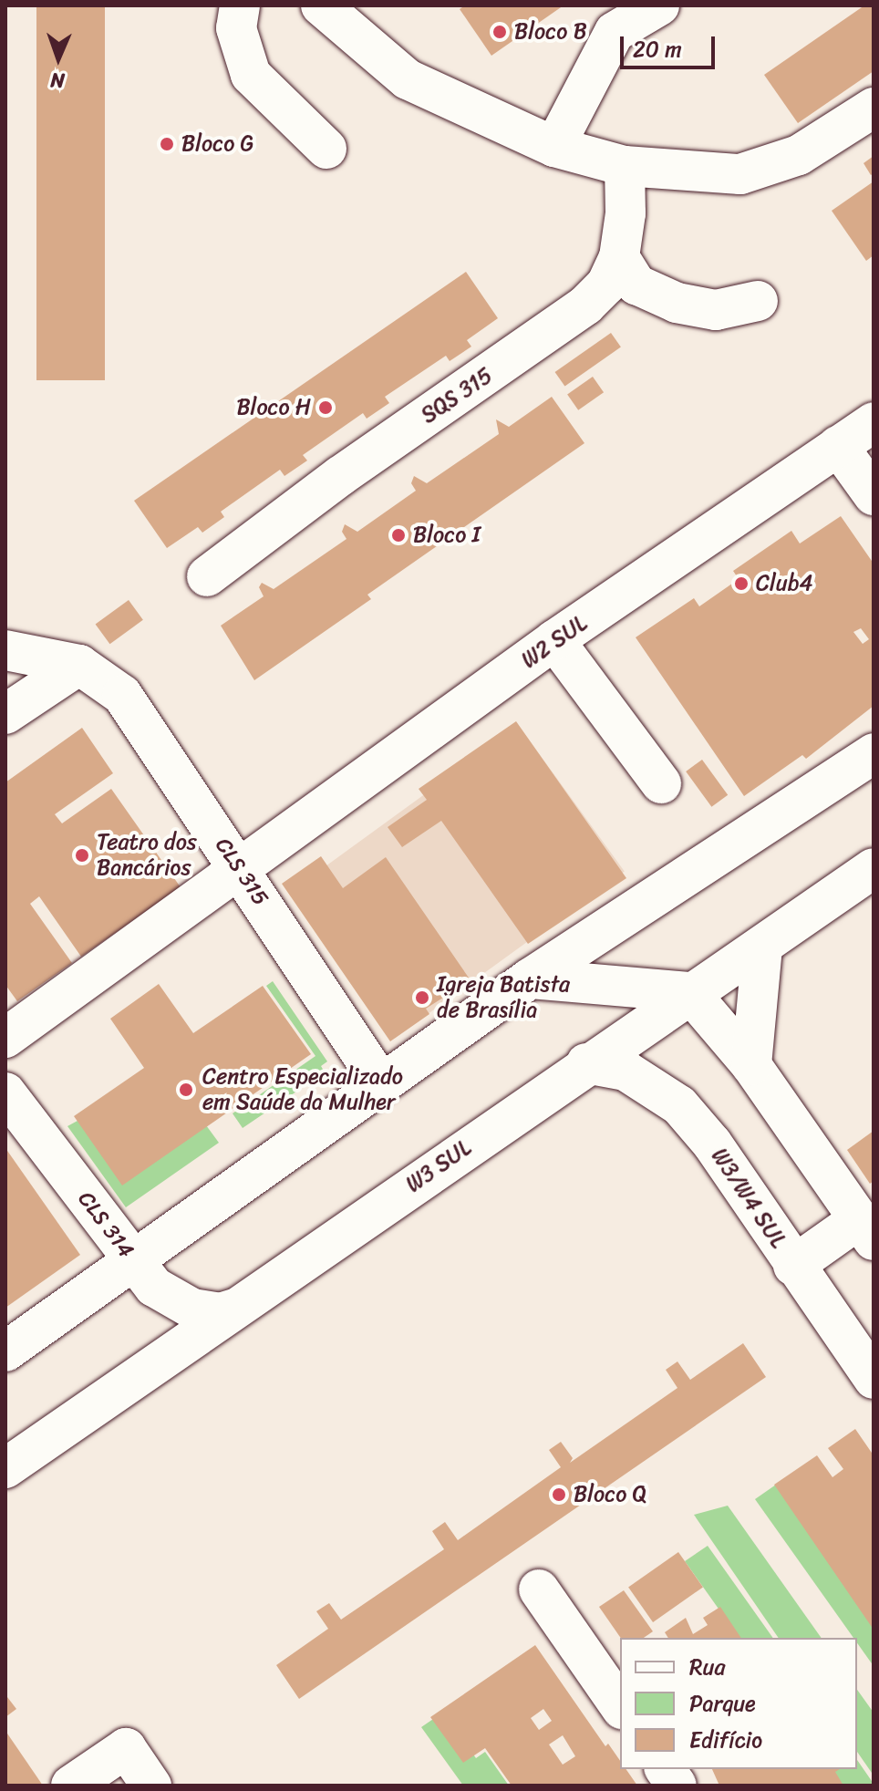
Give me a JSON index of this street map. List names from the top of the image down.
{
  "streets": {
    "street": [
      "SQS 315",
      "W2 SUL",
      "CLS 315",
      "W3 SUL",
      "W3/W4 SUL",
      "CLS 314"
    ]
  },
  "crossings": [
    ["W2 SUL", "CLS 315"],
    ["W3 SUL", "W3/W4 SUL"],
    ["W3 SUL", "CLS 314"]
  ],
  "places": [
    "Bloco B",
    "Bloco G",
    "Bloco H",
    "Bloco I",
    "Club4",
    "Teatro dos Bancários",
    "Igreja Batista de Brasília",
    "Centro Especializado em Saúde da Mulher",
    "Bloco Q"
  ],
  "legend": ["Rua", "Parque", "Edifício"],
  "scale_bar": "20 m",
  "north": "bottom"
}
